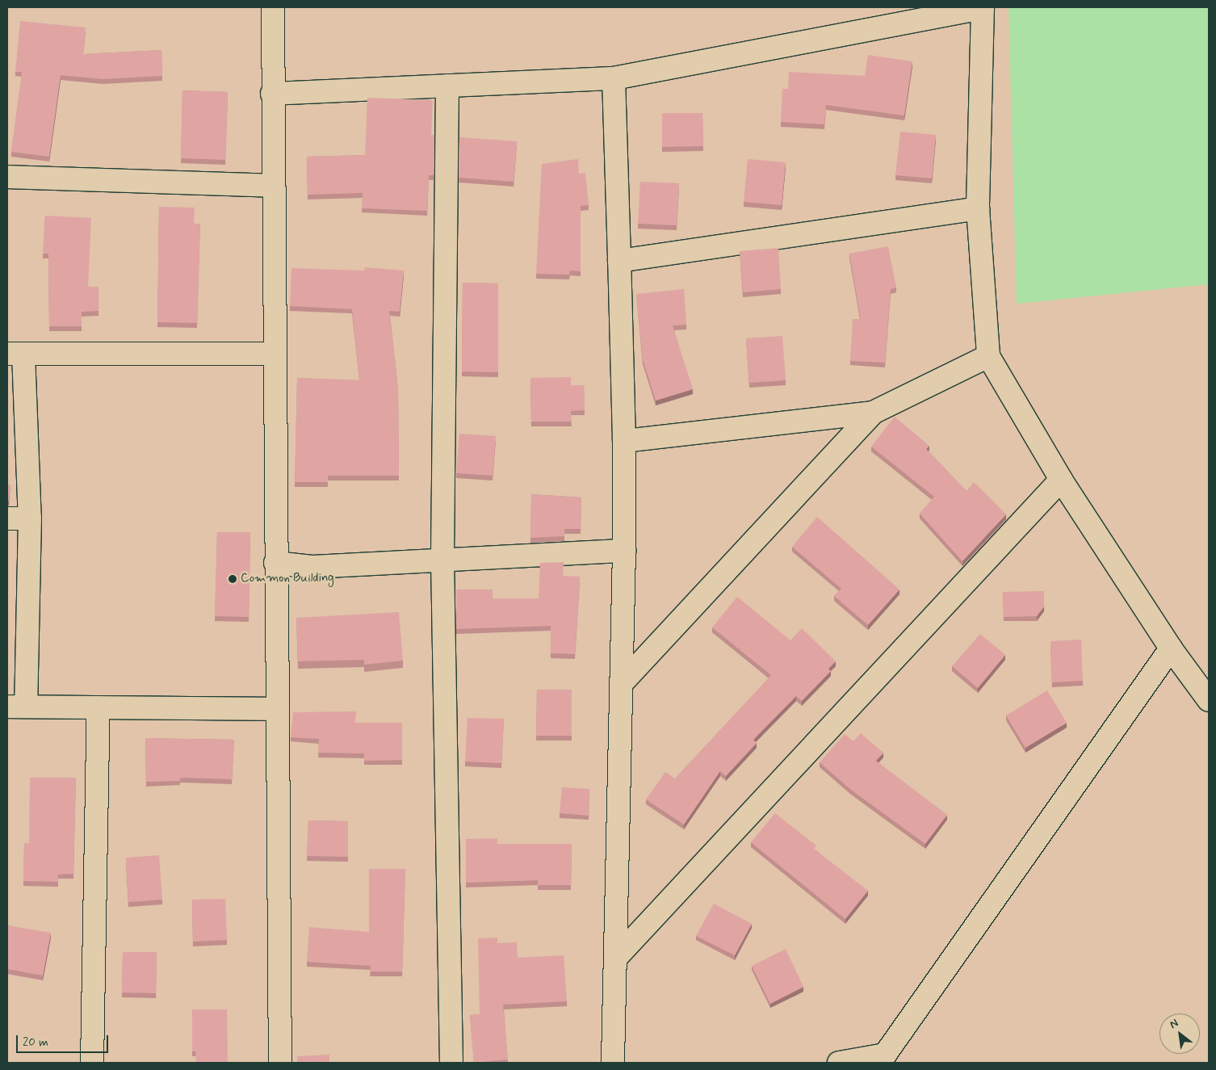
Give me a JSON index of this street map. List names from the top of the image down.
{
  "places": ["Common Building"],
  "scale_bar": "20 m",
  "north": "top left"
}
